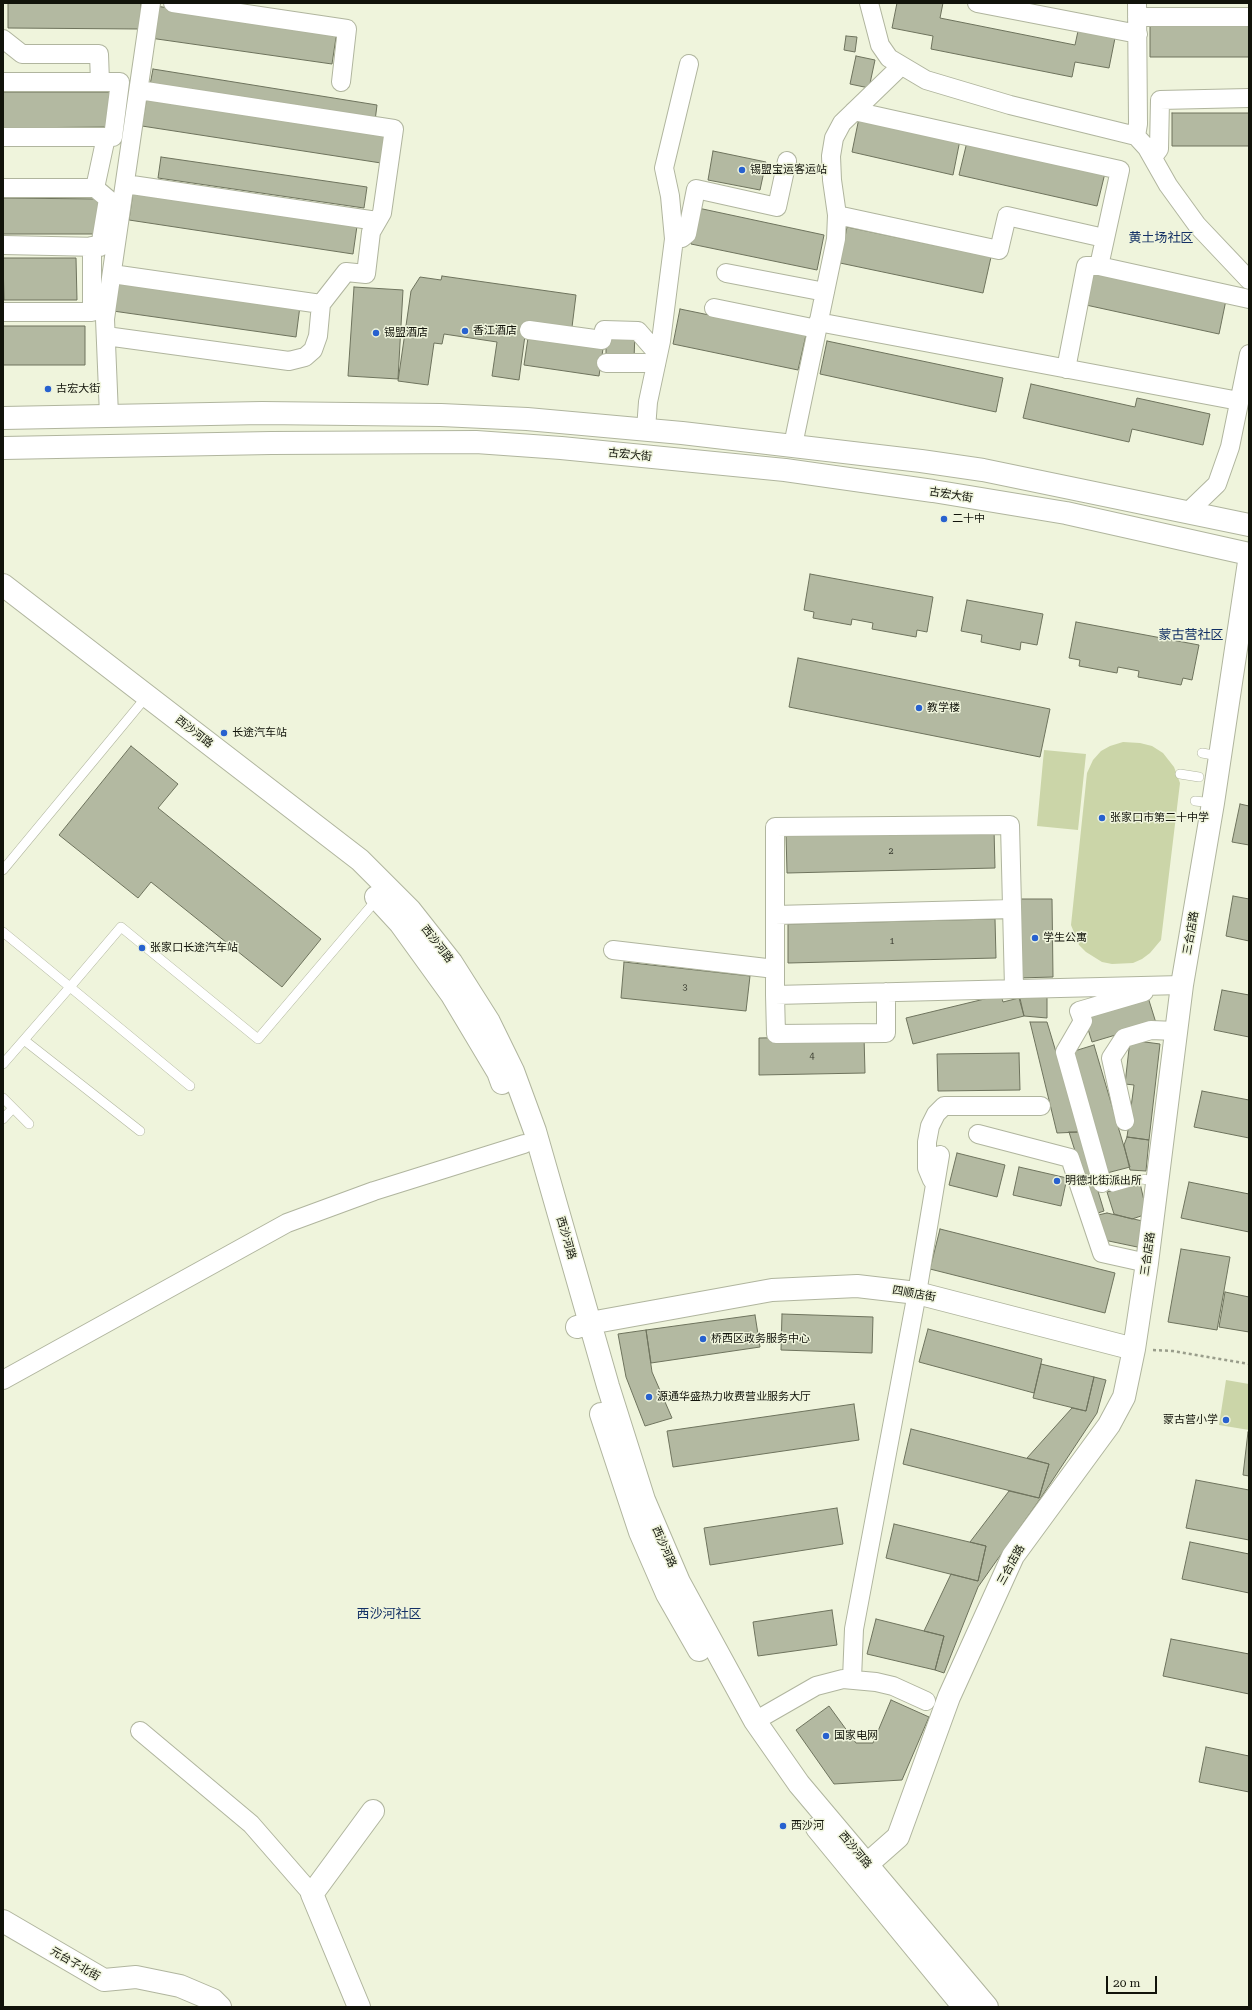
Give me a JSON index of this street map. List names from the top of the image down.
{
  "streets": {
    "street": [
      "古宏大街",
      "西沙河路",
      "三合店路",
      "四顺店街",
      "元台子北街"
    ]
  },
  "crossings": [
    ["西沙河路", "三合店路"],
    ["西沙河路", "四顺店街"],
    ["三合店路", "四顺店街"]
  ],
  "districts": ["黄土场社区", "蒙古营社区", "西沙河社区"],
  "places": [
    "锡盟宝运客运站",
    "香江酒店",
    "锡盟酒店",
    "古宏大街",
    "二十中",
    "教学楼",
    "长途汽车站",
    "张家口市第二十中学",
    "学生公寓",
    "张家口长途汽车站",
    "明德北街派出所",
    "桥西区政务服务中心",
    "源通华盛热力收费营业服务大厅",
    "蒙古营小学",
    "国家电网",
    "西沙河"
  ],
  "house_numbers": [
    "2",
    "1",
    "3",
    "4"
  ],
  "scale_bar": "20 m"
}
